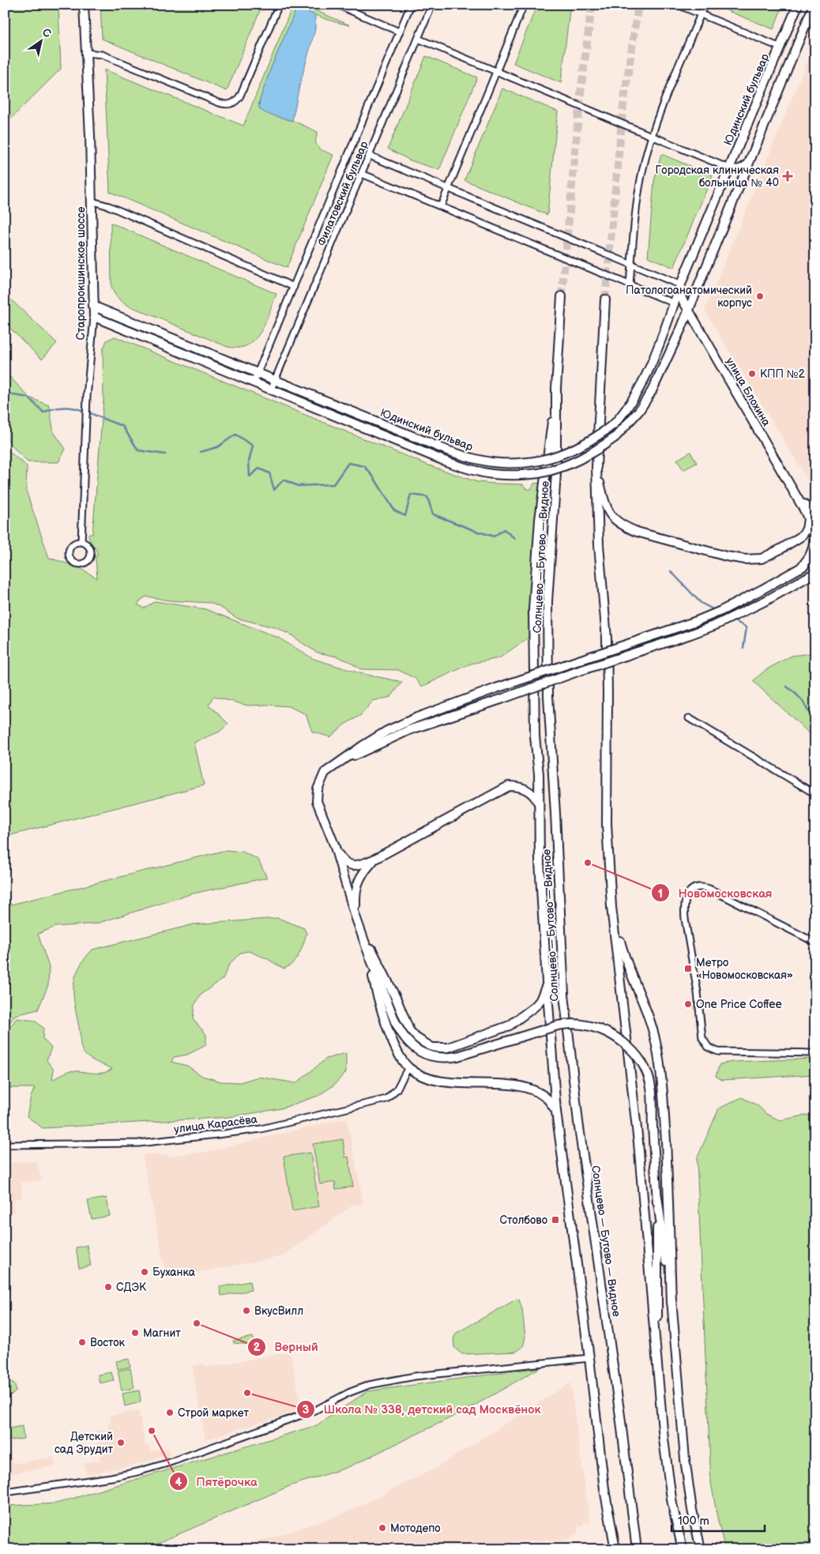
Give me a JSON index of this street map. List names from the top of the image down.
{
  "streets": {
    "main road": [
      "Юдинский бульвар",
      "Старопрокшинское шоссе",
      "улица Блохина",
      "Солнцево — Бутово — Видное"
    ],
    "street": ["Филатовский бульвар", "улица Карасёва"]
  },
  "crossings": [
    ["Юдинский бульвар", "Филатовский бульвар"],
    ["Юдинский бульвар", "Старопрокшинское шоссе"],
    ["Юдинский бульвар", "улица Блохина"]
  ],
  "places": {
    "health": ["Городская клиническая больница № 40"],
    "other": [
      "Патологоанатомический корпус",
      "КПП №2",
      "Новомосковская",
      "One Price Coffee",
      "Буханка",
      "СДЭК",
      "ВкусВилл",
      "Верный",
      "Магнит",
      "Восток",
      "Школа № 338, детский сад Москвёнок",
      "Строй маркет",
      "Пятёрочка",
      "Детский сад Эрудит",
      "Мотодепо"
    ],
    "transit": ["Метро «Новомосковская»", "Столбово"]
  },
  "scale_bar": "100 m",
  "north": "top right"
}
